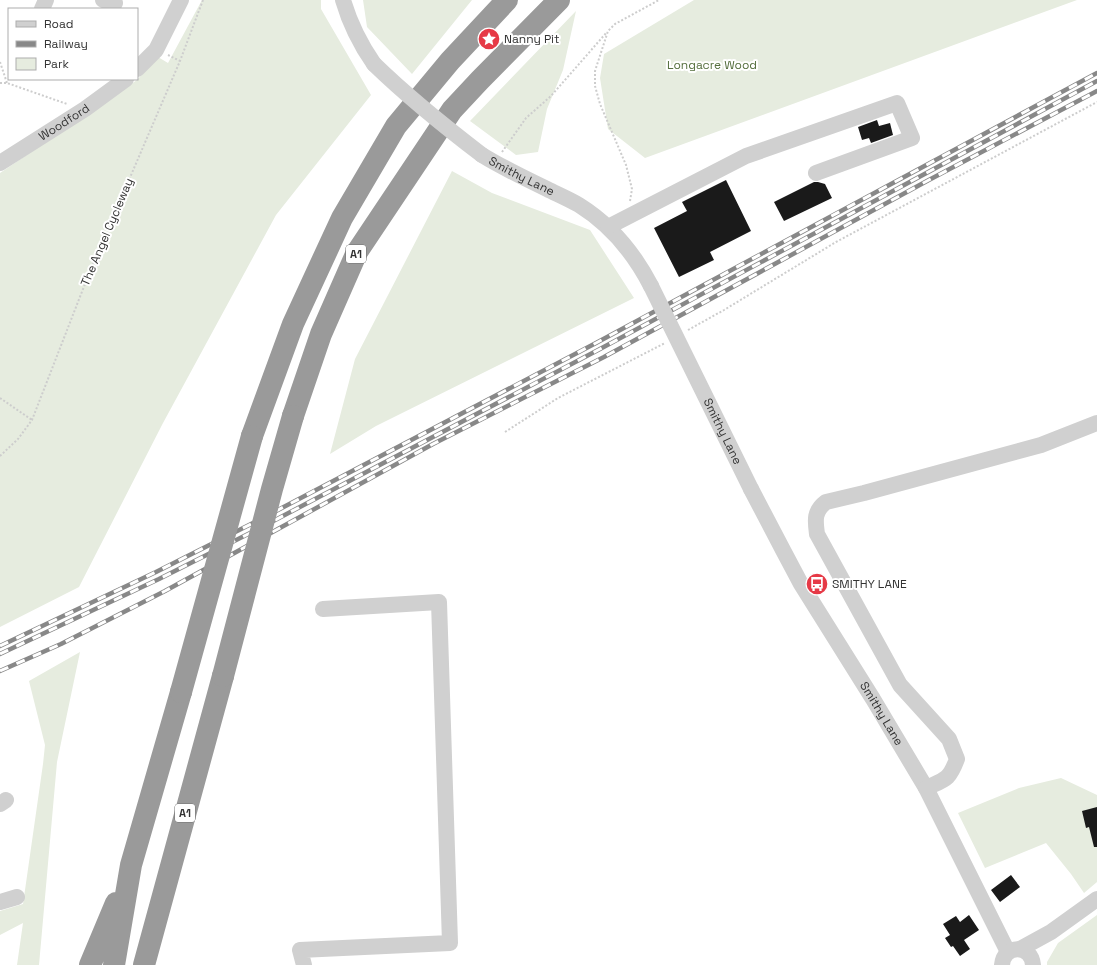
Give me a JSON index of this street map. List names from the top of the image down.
{
  "streets": {
    "highway": ["A1"],
    "street": ["Woodford", "Smithy Lane"],
    "path": ["The Angel Cycleway"]
  },
  "parks": ["Longacre Wood"],
  "places": {
    "place": ["Nanny Pit"],
    "bus stop": ["SMITHY LANE"]
  },
  "legend": ["Road", "Railway", "Park"]
}
